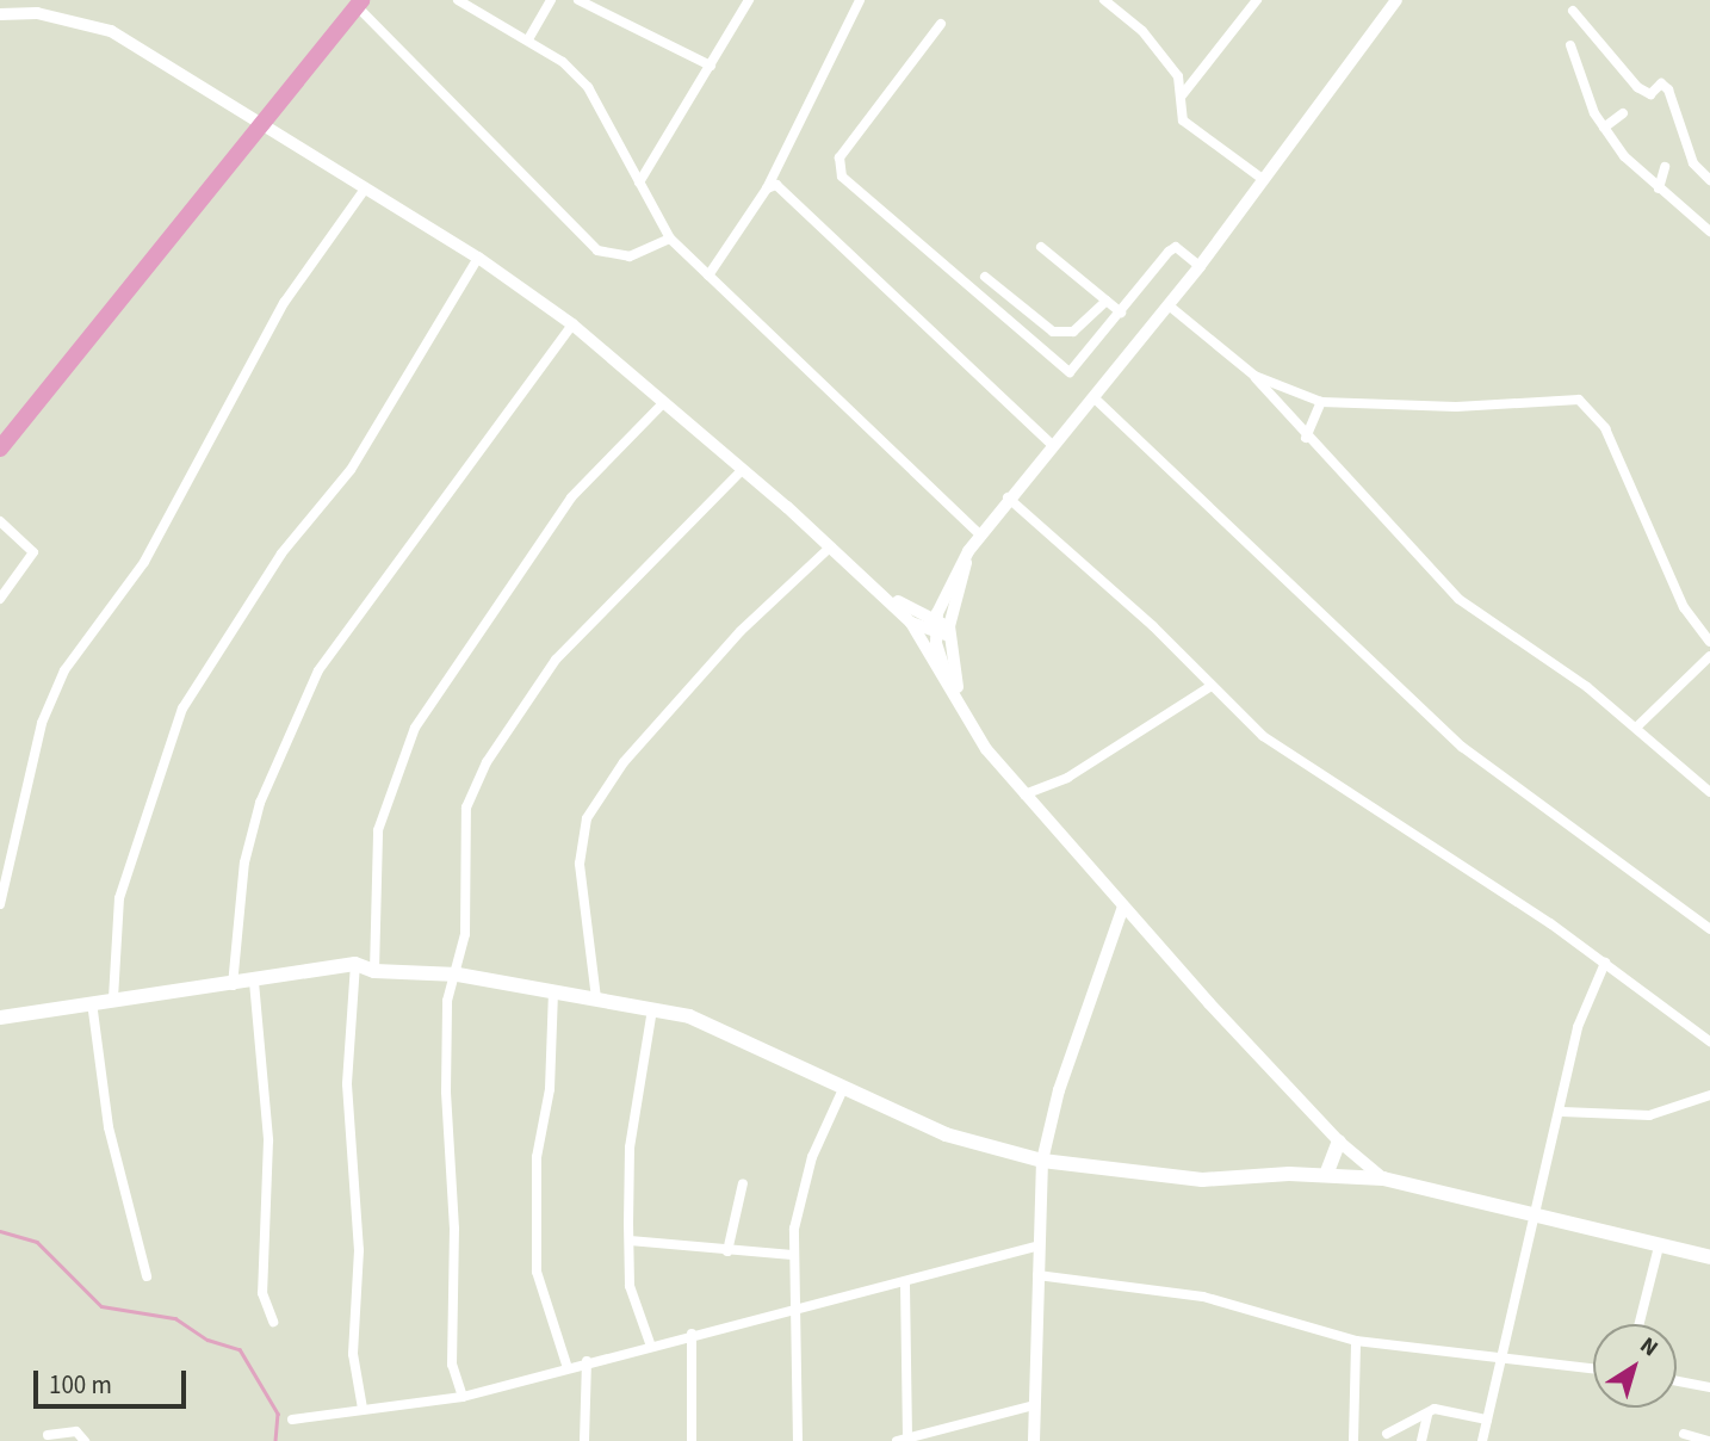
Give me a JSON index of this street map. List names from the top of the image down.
{
  "scale_bar": "100 m",
  "north": "top right"
}
